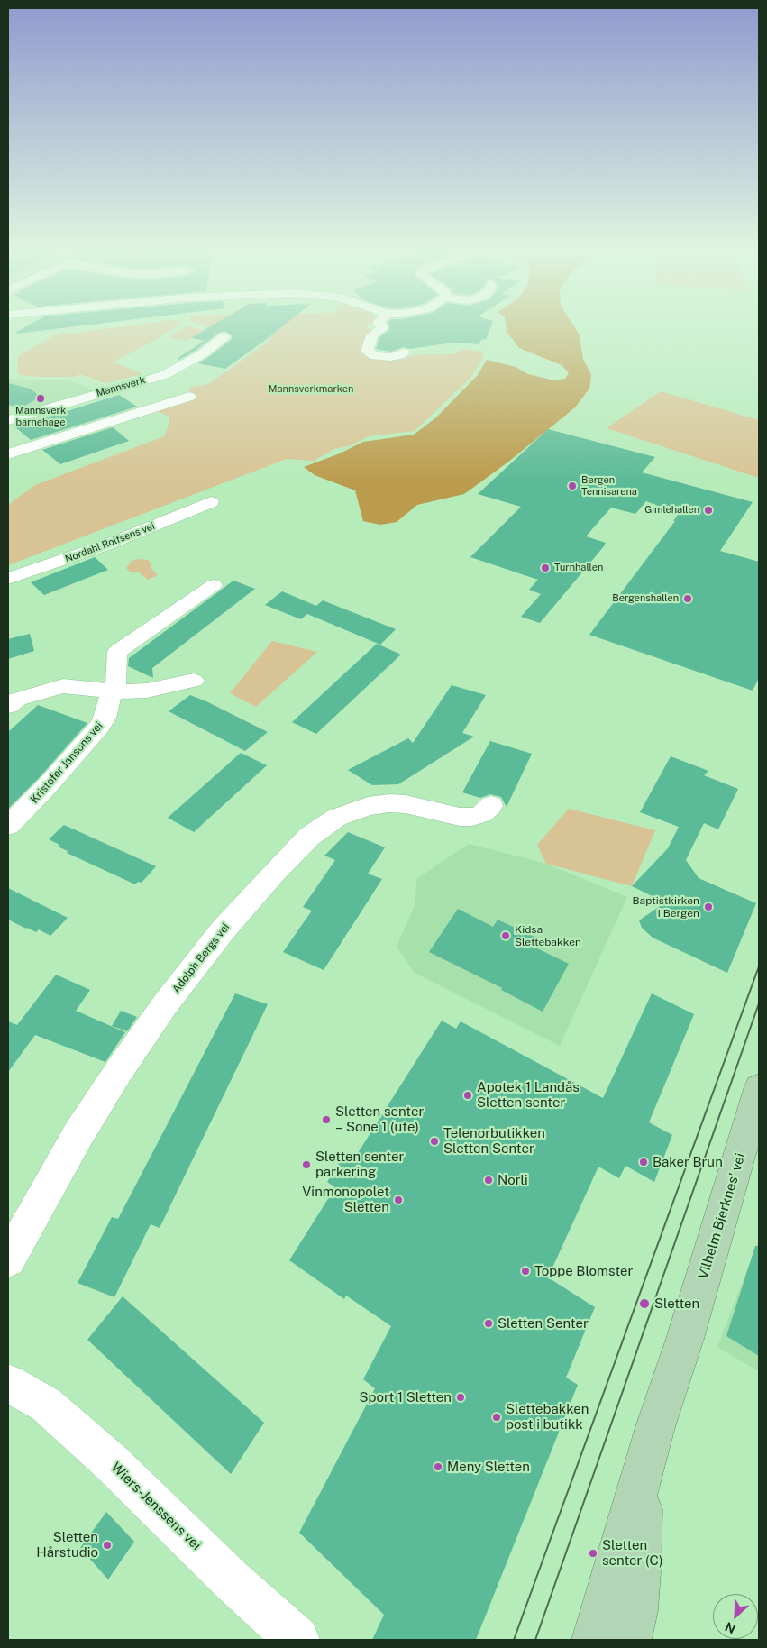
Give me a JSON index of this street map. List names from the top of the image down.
{
  "streets": {
    "main road": ["Vilhelm Bjerknes' vei"],
    "street": [
      "Mannsverk",
      "Nordahl Rolfsens vei",
      "Kristofer Jansons vei",
      "Adolph Bergs vei",
      "Wiers-Jenssens vei"
    ]
  },
  "parks": ["Mannsverkmarken"],
  "places": [
    "Mannsverk barnehage",
    "Bergen Tennisarena",
    "Gimlehallen",
    "Turnhallen",
    "Bergenshallen",
    "Baptistkirken i Bergen",
    "Kidsa Slettebakken",
    "Apotek 1 Landås Sletten senter",
    "Sletten senter – Sone 1 (ute)",
    "Telenorbutikken Sletten Senter",
    "Baker Brun",
    "Sletten senter parkering",
    "Norli",
    "Vinmonopolet Sletten",
    "Toppe Blomster",
    "Sletten",
    "Sletten Senter",
    "Sport 1 Sletten",
    "Slettebakken post i butikk",
    "Meny Sletten",
    "Sletten Hårstudio",
    "Sletten senter (C)"
  ],
  "north": "bottom left"
}
